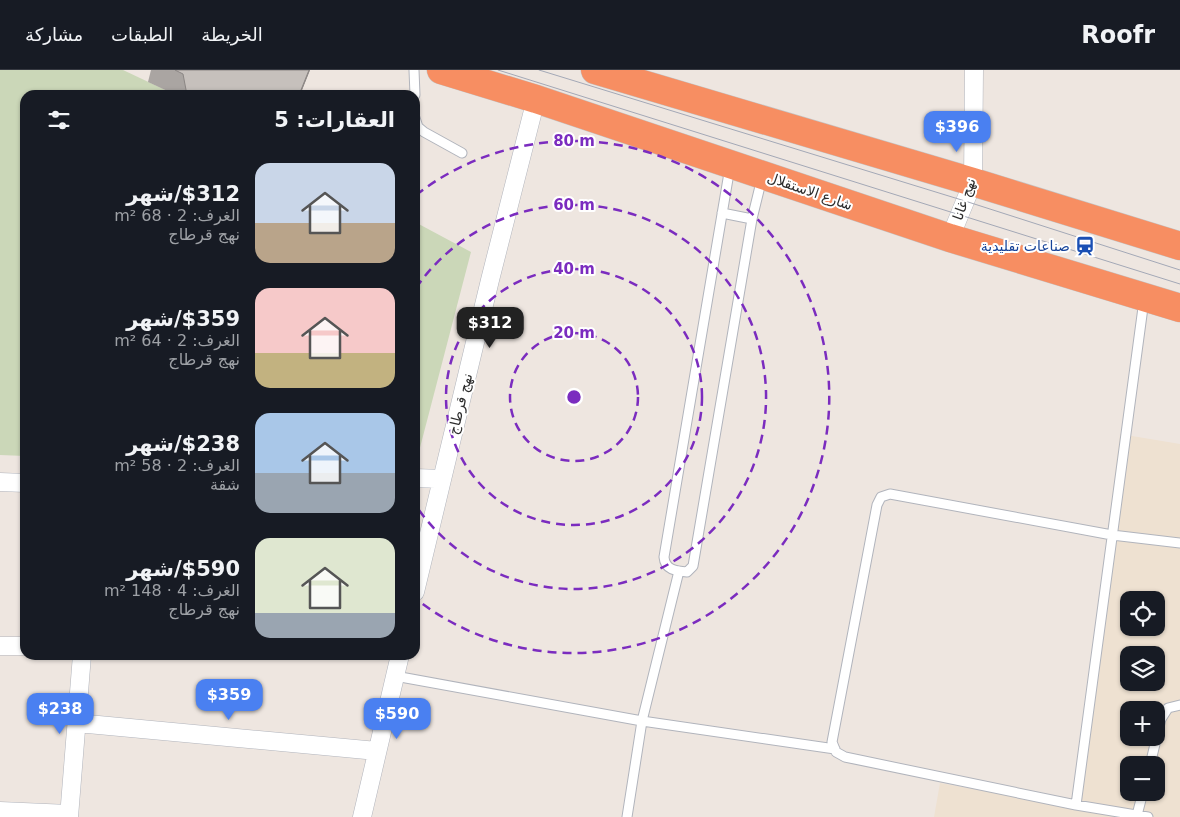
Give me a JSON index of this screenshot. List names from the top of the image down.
{
  "streets": {
    "highway": ["شارع الاستقلال"],
    "street": ["نهج غانا", "نهج قرطاج"]
  },
  "crossings": [
    ["شارع الاستقلال", "نهج غانا"],
    ["شارع الاستقلال", "نهج قرطاج"]
  ],
  "places": {
    "station": ["صناعات تقليدية"]
  },
  "page": {
    "header": "Roofr",
    "nav": ["الخريطة", "الطبقات", "مشاركة"],
    "heading": "العقارات: 5",
    "price": [
      "$396",
      "$312",
      "$359",
      "$238",
      "$590"
    ],
    "list": [
      {
        "name": "$312/شهر",
        "note": "الغرف: 2 · 68 m² · نهج قرطاج"
      },
      {
        "name": "$359/شهر",
        "note": "الغرف: 2 · 64 m² · نهج قرطاج"
      },
      {
        "name": "$238/شهر",
        "note": "الغرف: 2 · 58 m² · شقة"
      },
      {
        "name": "$590/شهر",
        "note": "الغرف: 4 · 148 m² · نهج قرطاج"
      }
    ],
    "map_buttons": ["+", "−"]
  },
  "rings": [
    "80 m",
    "60 m",
    "40 m",
    "20 m"
  ]
}
